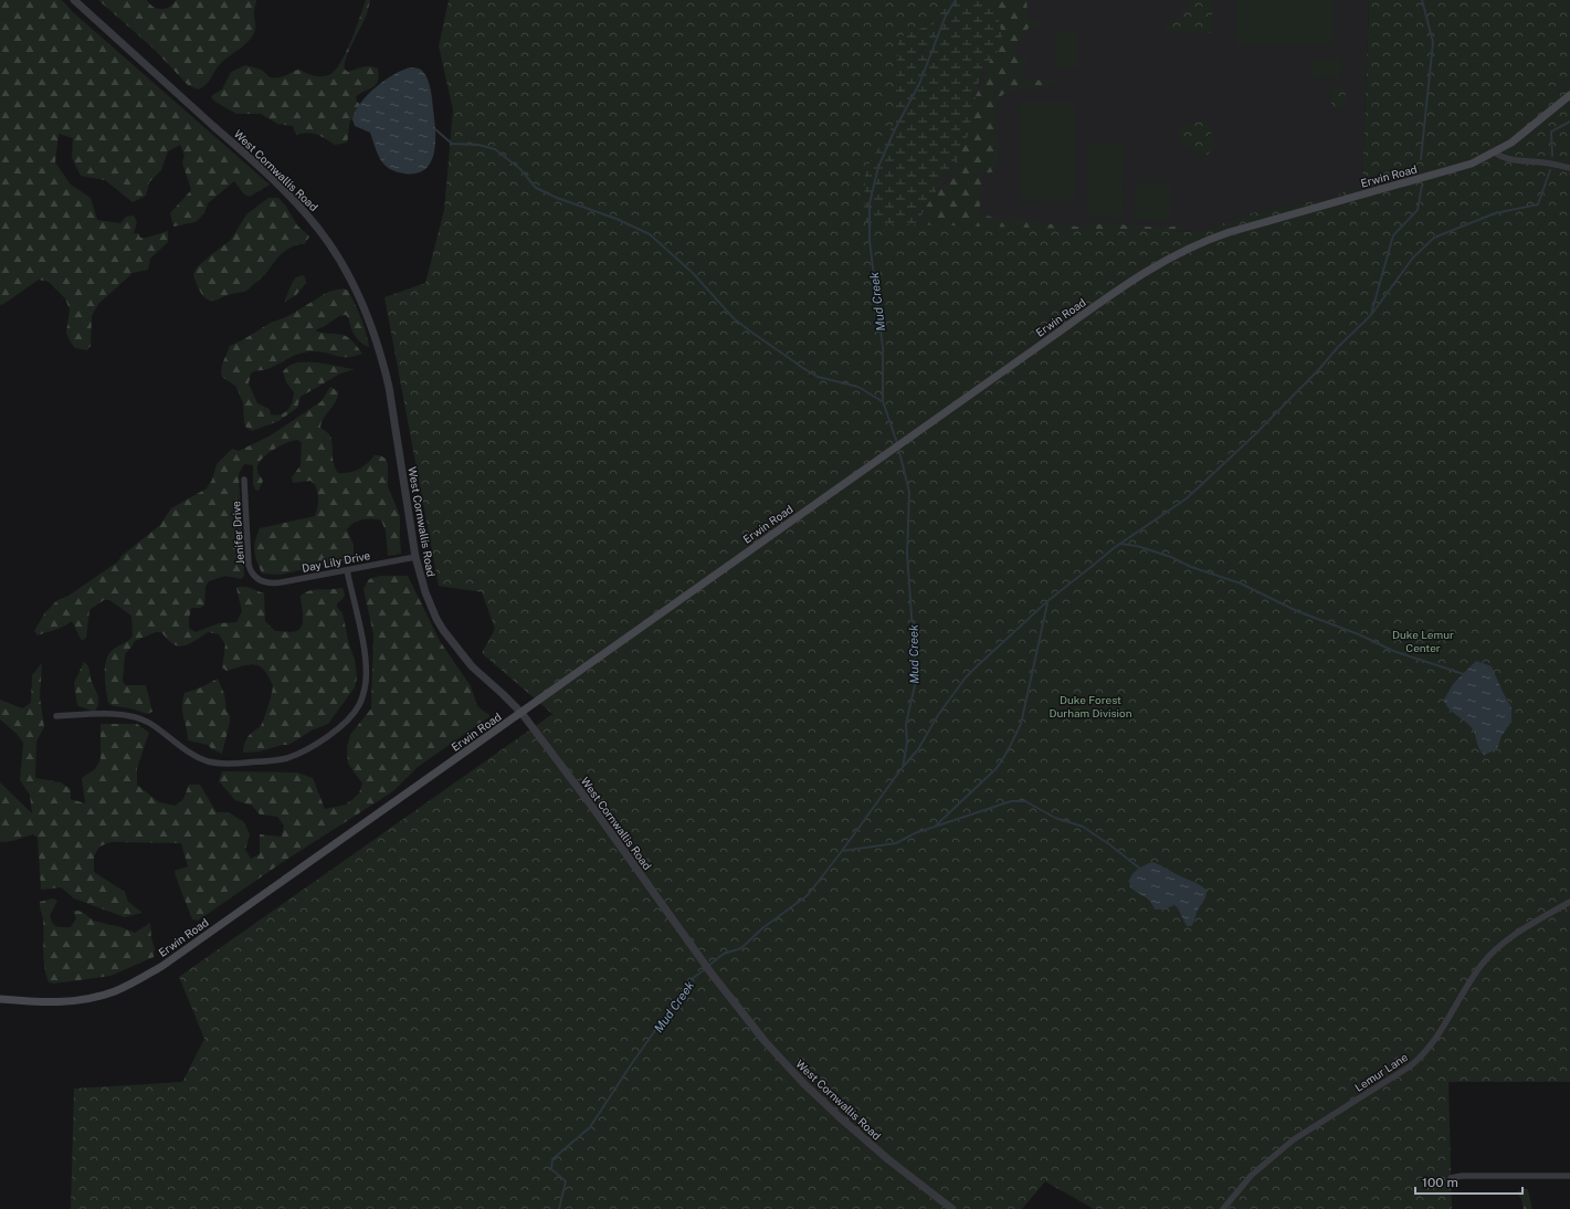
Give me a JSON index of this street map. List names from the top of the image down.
{
  "streets": {
    "main road": ["Erwin Road"],
    "street": [
      "West Cornwallis Road",
      "Jenifer Drive",
      "Day Lily Drive",
      "Lemur Lane"
    ]
  },
  "crossings": [
    ["West Cornwallis Road", "Erwin Road"],
    ["West Cornwallis Road", "Day Lily Drive"],
    ["Jenifer Drive", "Day Lily Drive"]
  ],
  "water": ["Mud Creek"],
  "parks": ["Duke Lemur Center", "Duke Forest Durham Division"],
  "scale_bar": "100 m"
}
